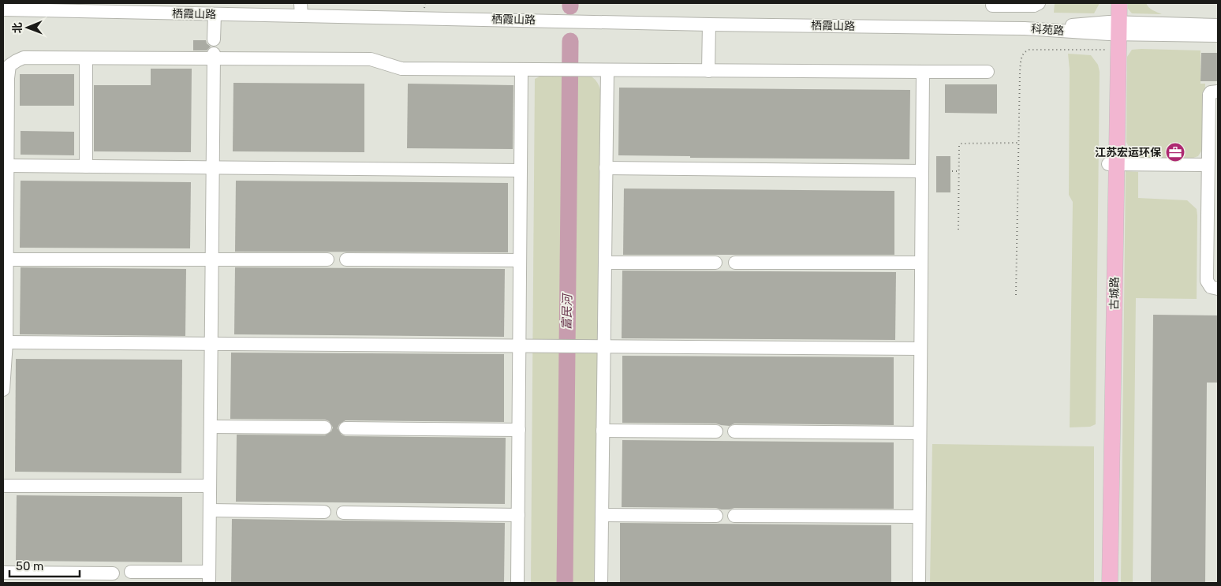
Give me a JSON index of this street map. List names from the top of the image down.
{
  "streets": {
    "main road": ["古城路"],
    "street": ["栖霞山路", "科苑路"]
  },
  "crossings": [
    ["栖霞山路", "科苑路"],
    ["科苑路", "古城路"]
  ],
  "water": ["富民河"],
  "places": {
    "office": ["江苏宏运环保"]
  },
  "scale_bar": "50 m",
  "north": "left"
}
